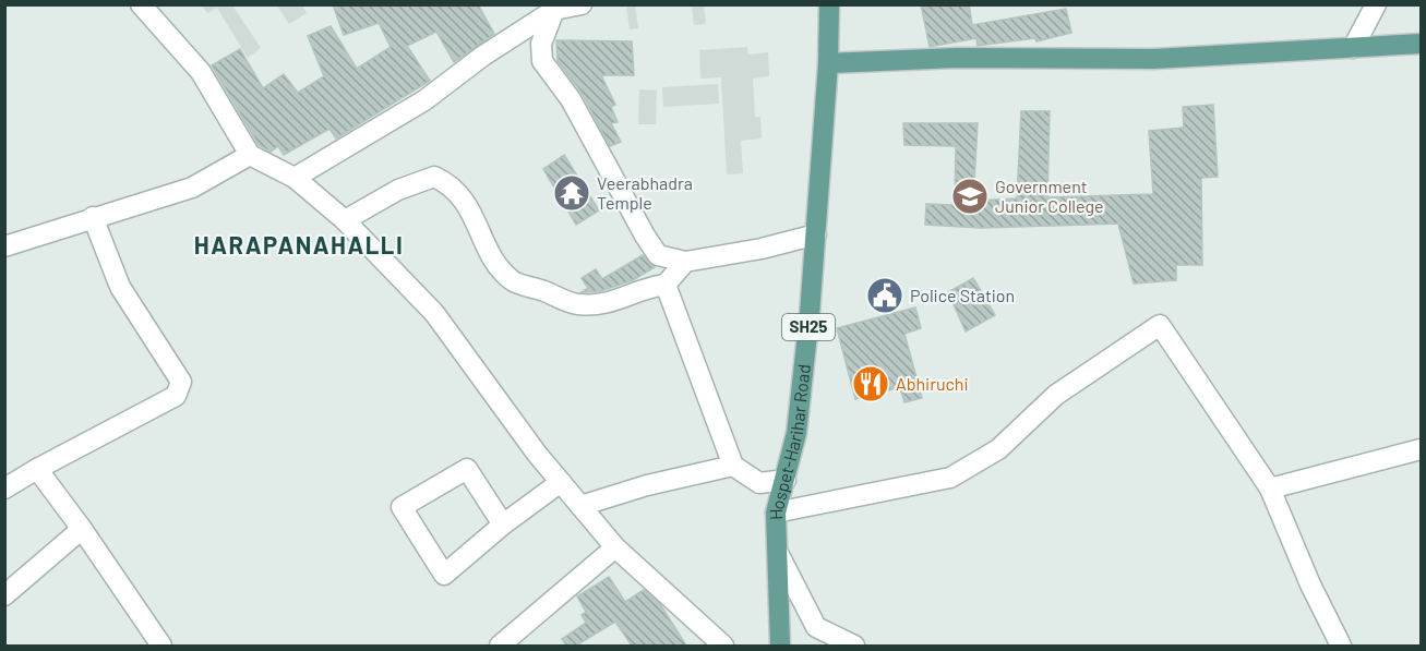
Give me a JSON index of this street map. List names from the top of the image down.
{
  "streets": {
    "main road": ["SH25", "Hospet-Harihar Road"]
  },
  "districts": ["HARAPANAHALLI"],
  "places": {
    "temple": ["Veerabhadra Temple"],
    "school or university": ["Government Junior College"],
    "public building": ["Police Station"],
    "restaurant": ["Abhiruchi"]
  }
}
